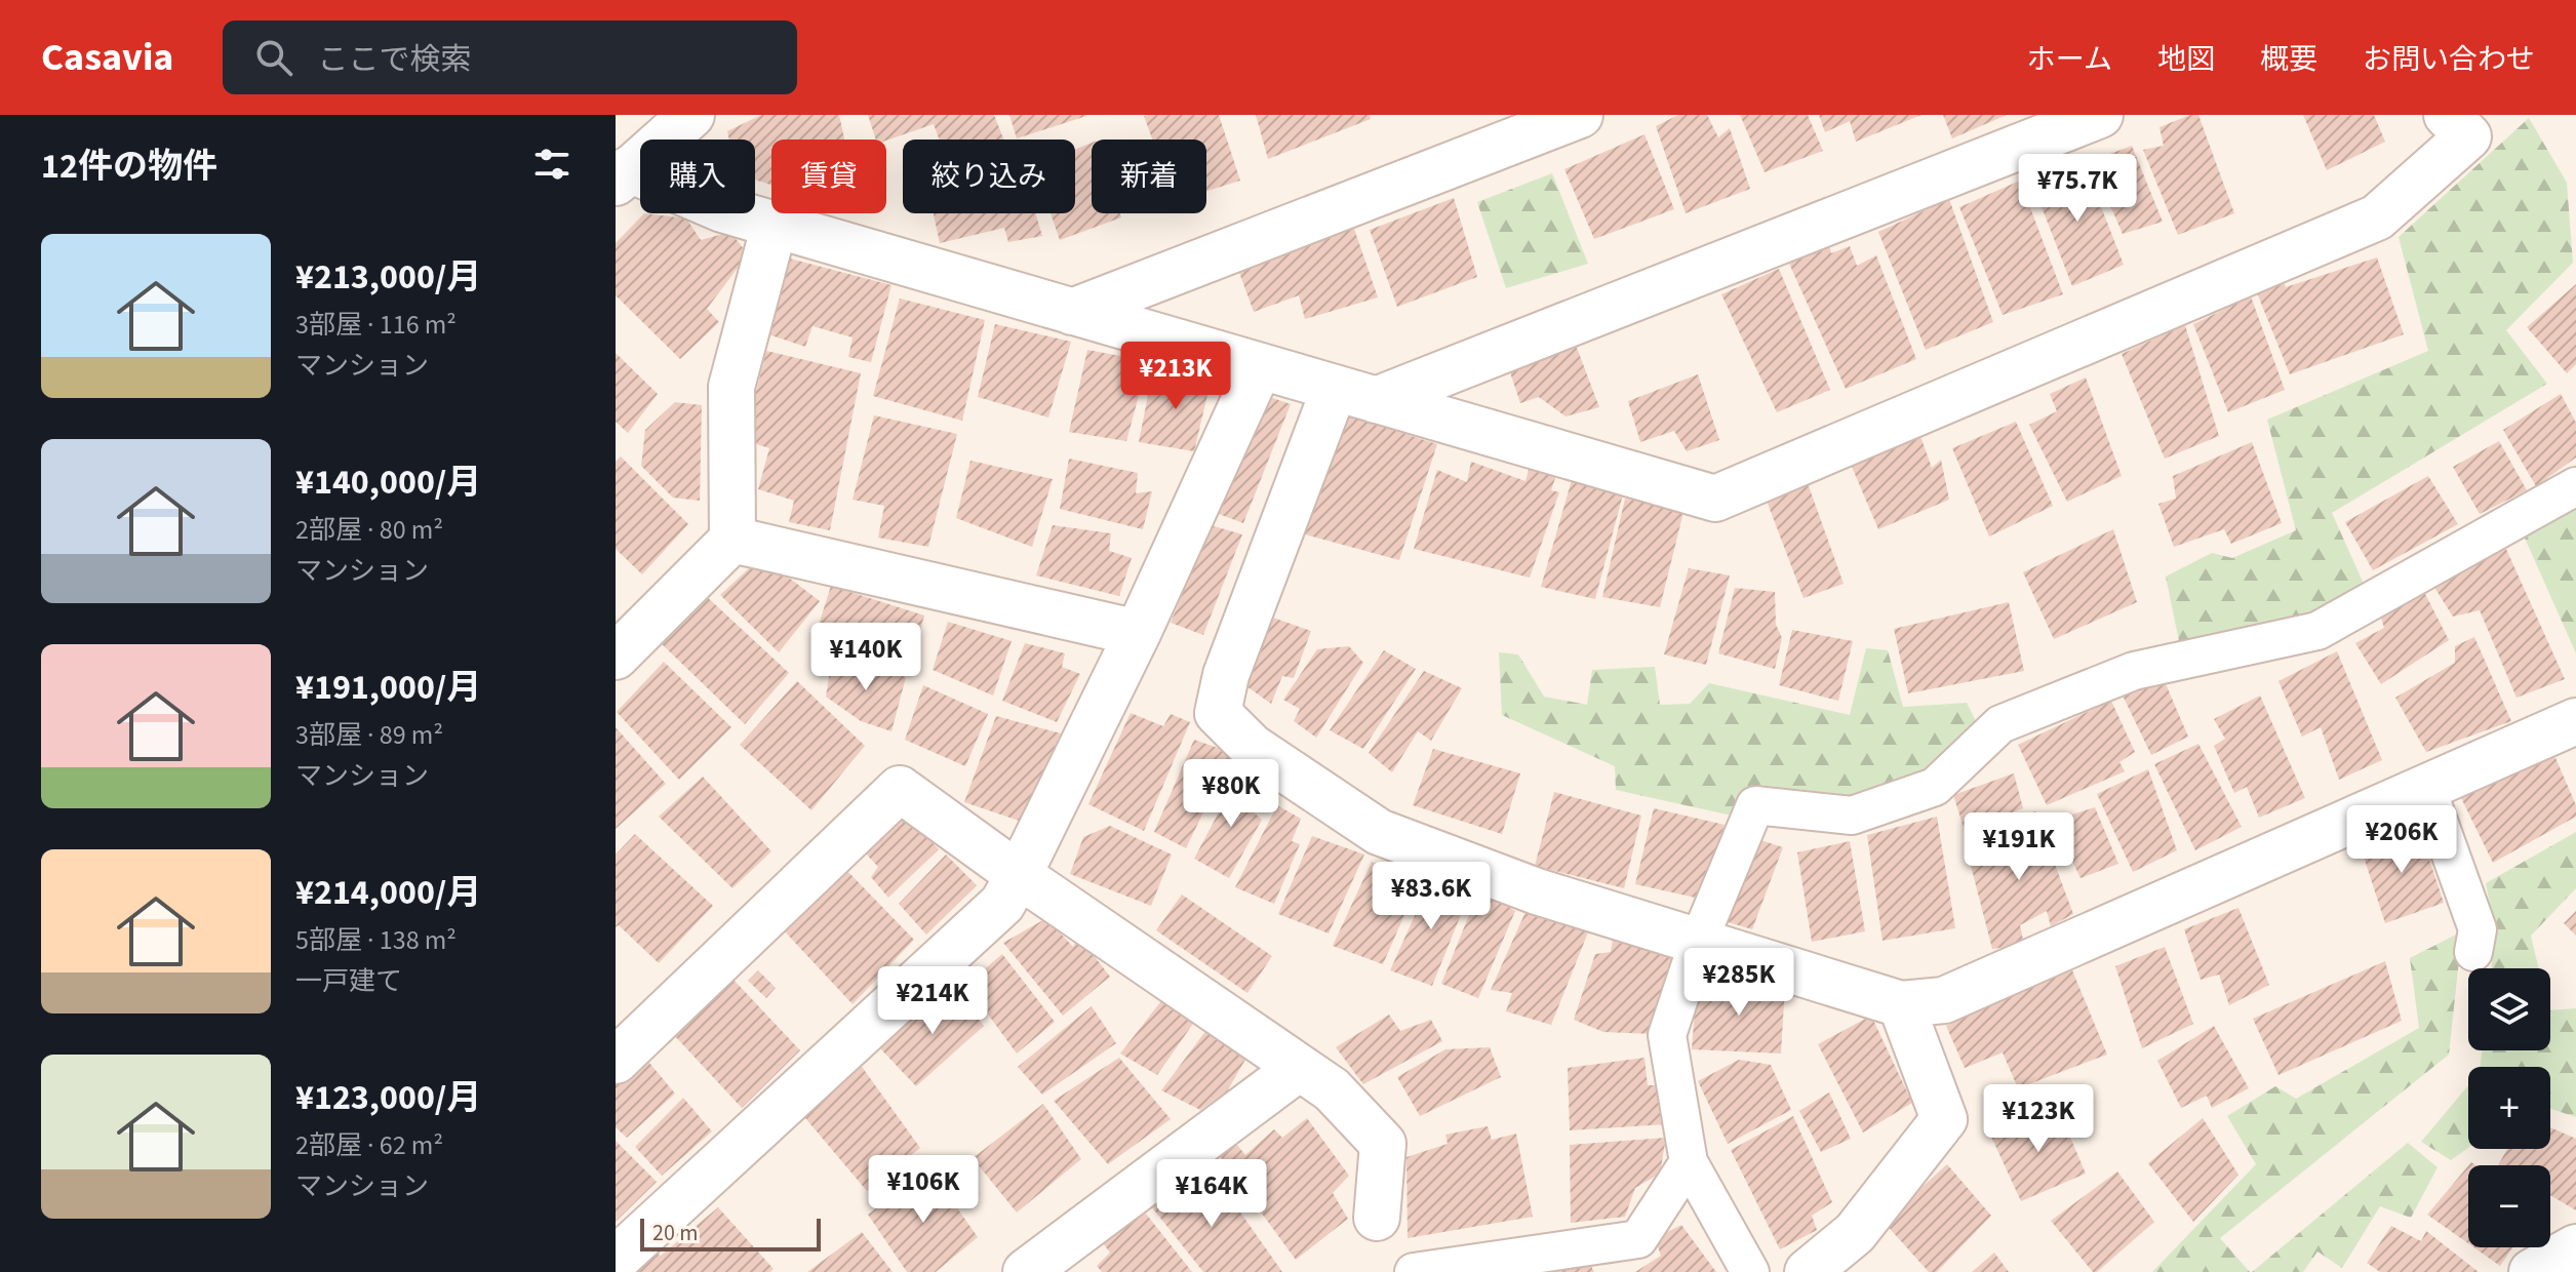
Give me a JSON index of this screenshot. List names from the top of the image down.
{
  "scale_bar": "20 m",
  "page": {
    "header": "Casavia",
    "search": "ここで検索",
    "nav": [
      "ホーム",
      "地図",
      "概要",
      "お問い合わせ"
    ],
    "heading": "12件の物件",
    "chip": [
      "購入",
      "賃貸",
      "絞り込み",
      "新着"
    ],
    "price": [
      "¥75.7K",
      "¥213K",
      "¥140K",
      "¥80K",
      "¥206K",
      "¥191K",
      "¥83.6K",
      "¥285K",
      "¥214K",
      "¥123K",
      "¥106K",
      "¥164K"
    ],
    "list": [
      {
        "name": "¥213,000/月",
        "note": "3部屋 · 116 m² · マンション"
      },
      {
        "name": "¥140,000/月",
        "note": "2部屋 · 80 m² · マンション"
      },
      {
        "name": "¥191,000/月",
        "note": "3部屋 · 89 m² · マンション"
      },
      {
        "name": "¥214,000/月",
        "note": "5部屋 · 138 m² · 一戸建て"
      },
      {
        "name": "¥123,000/月",
        "note": "2部屋 · 62 m² · マンション"
      }
    ],
    "map_buttons": ["+", "−"],
    "scale": "20 m"
  }
}
